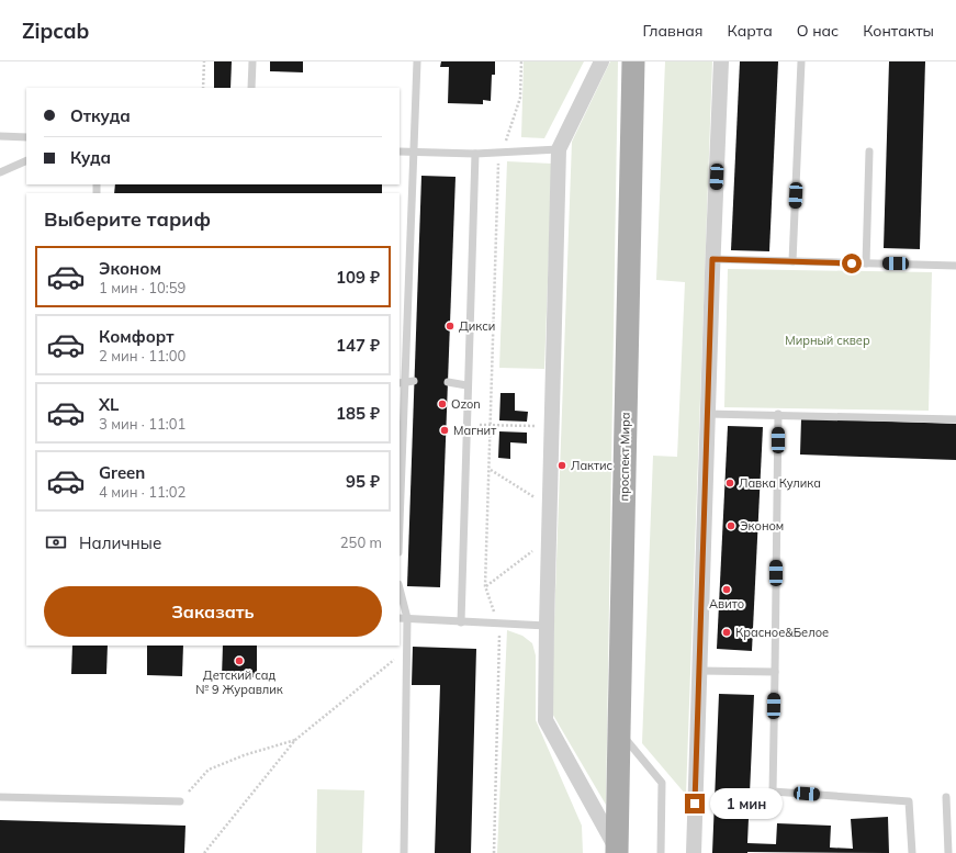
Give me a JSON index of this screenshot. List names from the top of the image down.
{
  "streets": {
    "main road": ["проспект Мира"]
  },
  "parks": ["Мирный сквер"],
  "places": [
    "Дикси",
    "Ozon",
    "Магнит",
    "Лактис",
    "Лавка Кулика",
    "Эконом",
    "Авито",
    "Красное&Белое",
    "Детский сад № 9 Журавлик"
  ],
  "page": {
    "header": "Zipcab",
    "nav": [
      "Главная",
      "Карта",
      "О нас",
      "Контакты"
    ],
    "banner": ["Откуда", "Куда"],
    "heading": "Выберите тариф",
    "list": [
      {
        "name": "Эконом",
        "note": "1 мин · 10:59",
        "value": "109 ₽"
      },
      {
        "name": "Комфорт",
        "note": "2 мин · 11:00",
        "value": "147 ₽"
      },
      {
        "name": "XL",
        "note": "3 мин · 11:01",
        "value": "185 ₽"
      },
      {
        "name": "Green",
        "note": "4 мин · 11:02",
        "value": "95 ₽"
      }
    ],
    "pay": ["Наличные", "250 m"],
    "buttons": "Заказать",
    "bubble": "1 мин"
  }
}
